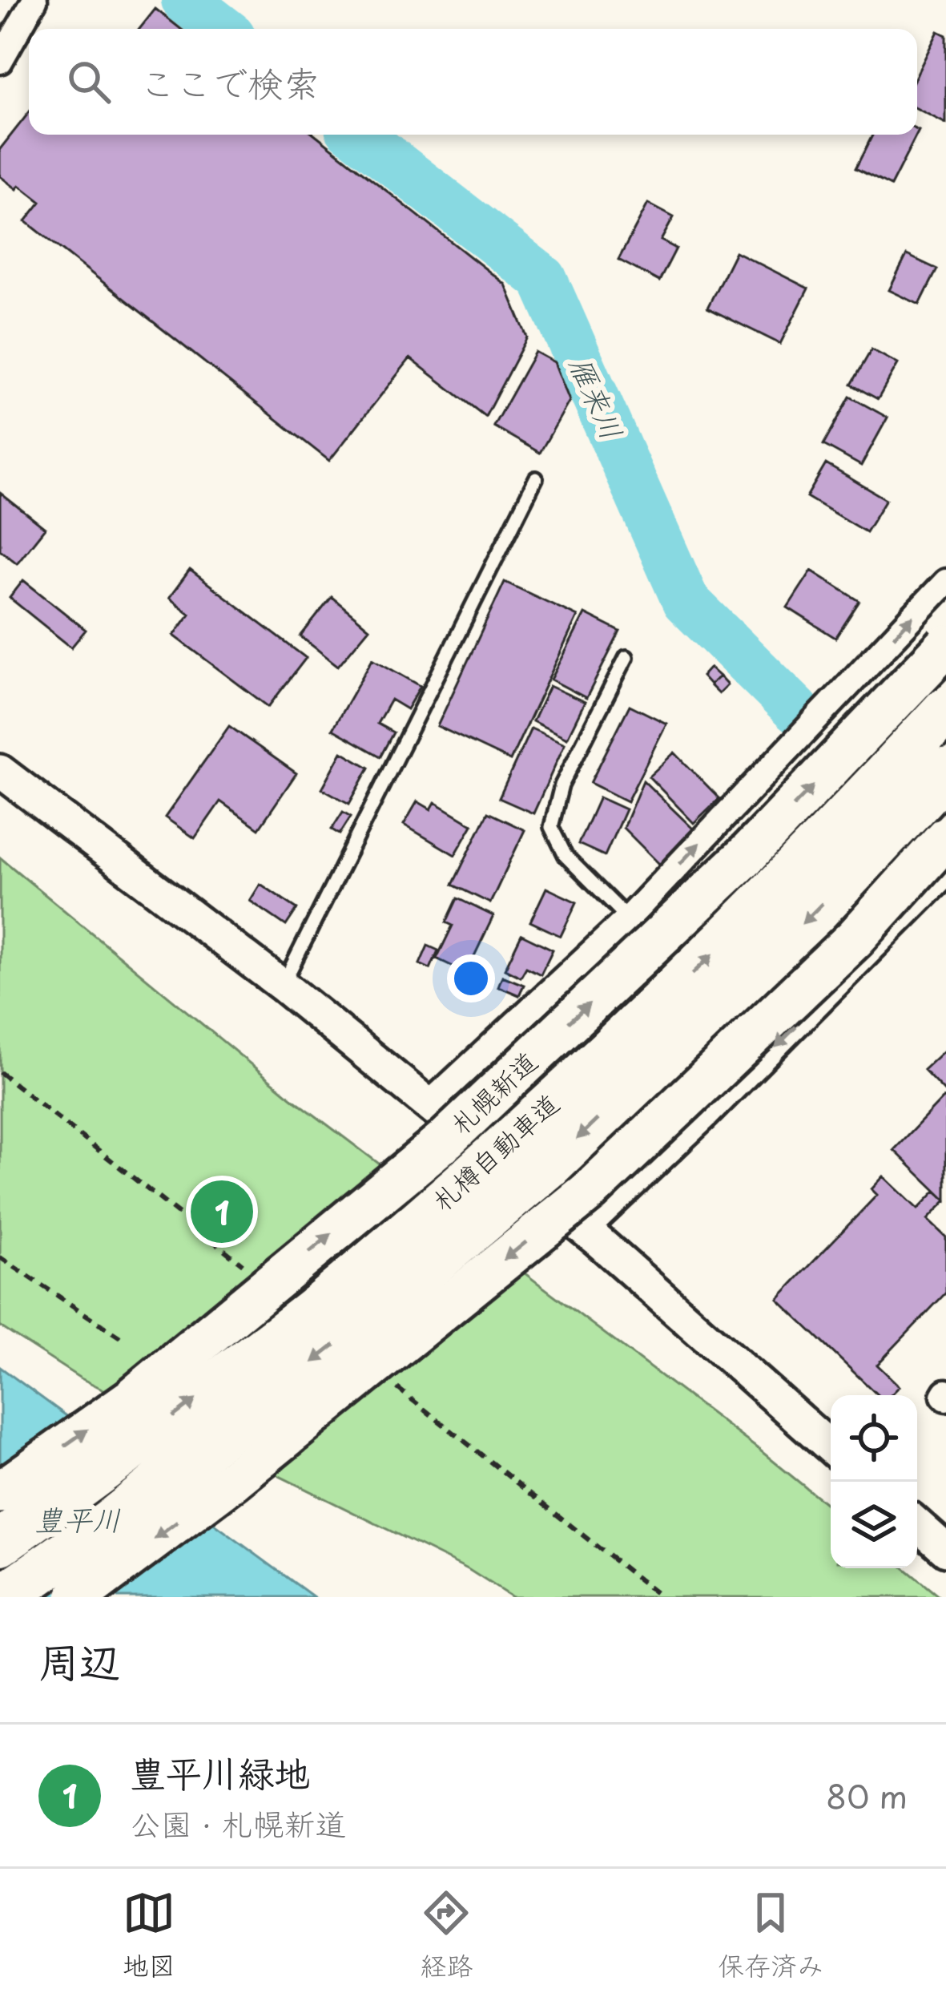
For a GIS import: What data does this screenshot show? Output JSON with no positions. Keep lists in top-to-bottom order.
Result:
{
  "streets": {
    "highway": ["札幌新道", "札樽自動車道"]
  },
  "water": ["雁来川", "豊平川"],
  "page": {
    "search": "ここで検索",
    "pins": "1",
    "heading": "周辺",
    "list": [
      {
        "mark": "1",
        "name": "豊平川緑地",
        "note": "公園 · 札幌新道",
        "value": "80 m"
      }
    ],
    "nav": ["地図", "経路", "保存済み"]
  }
}
